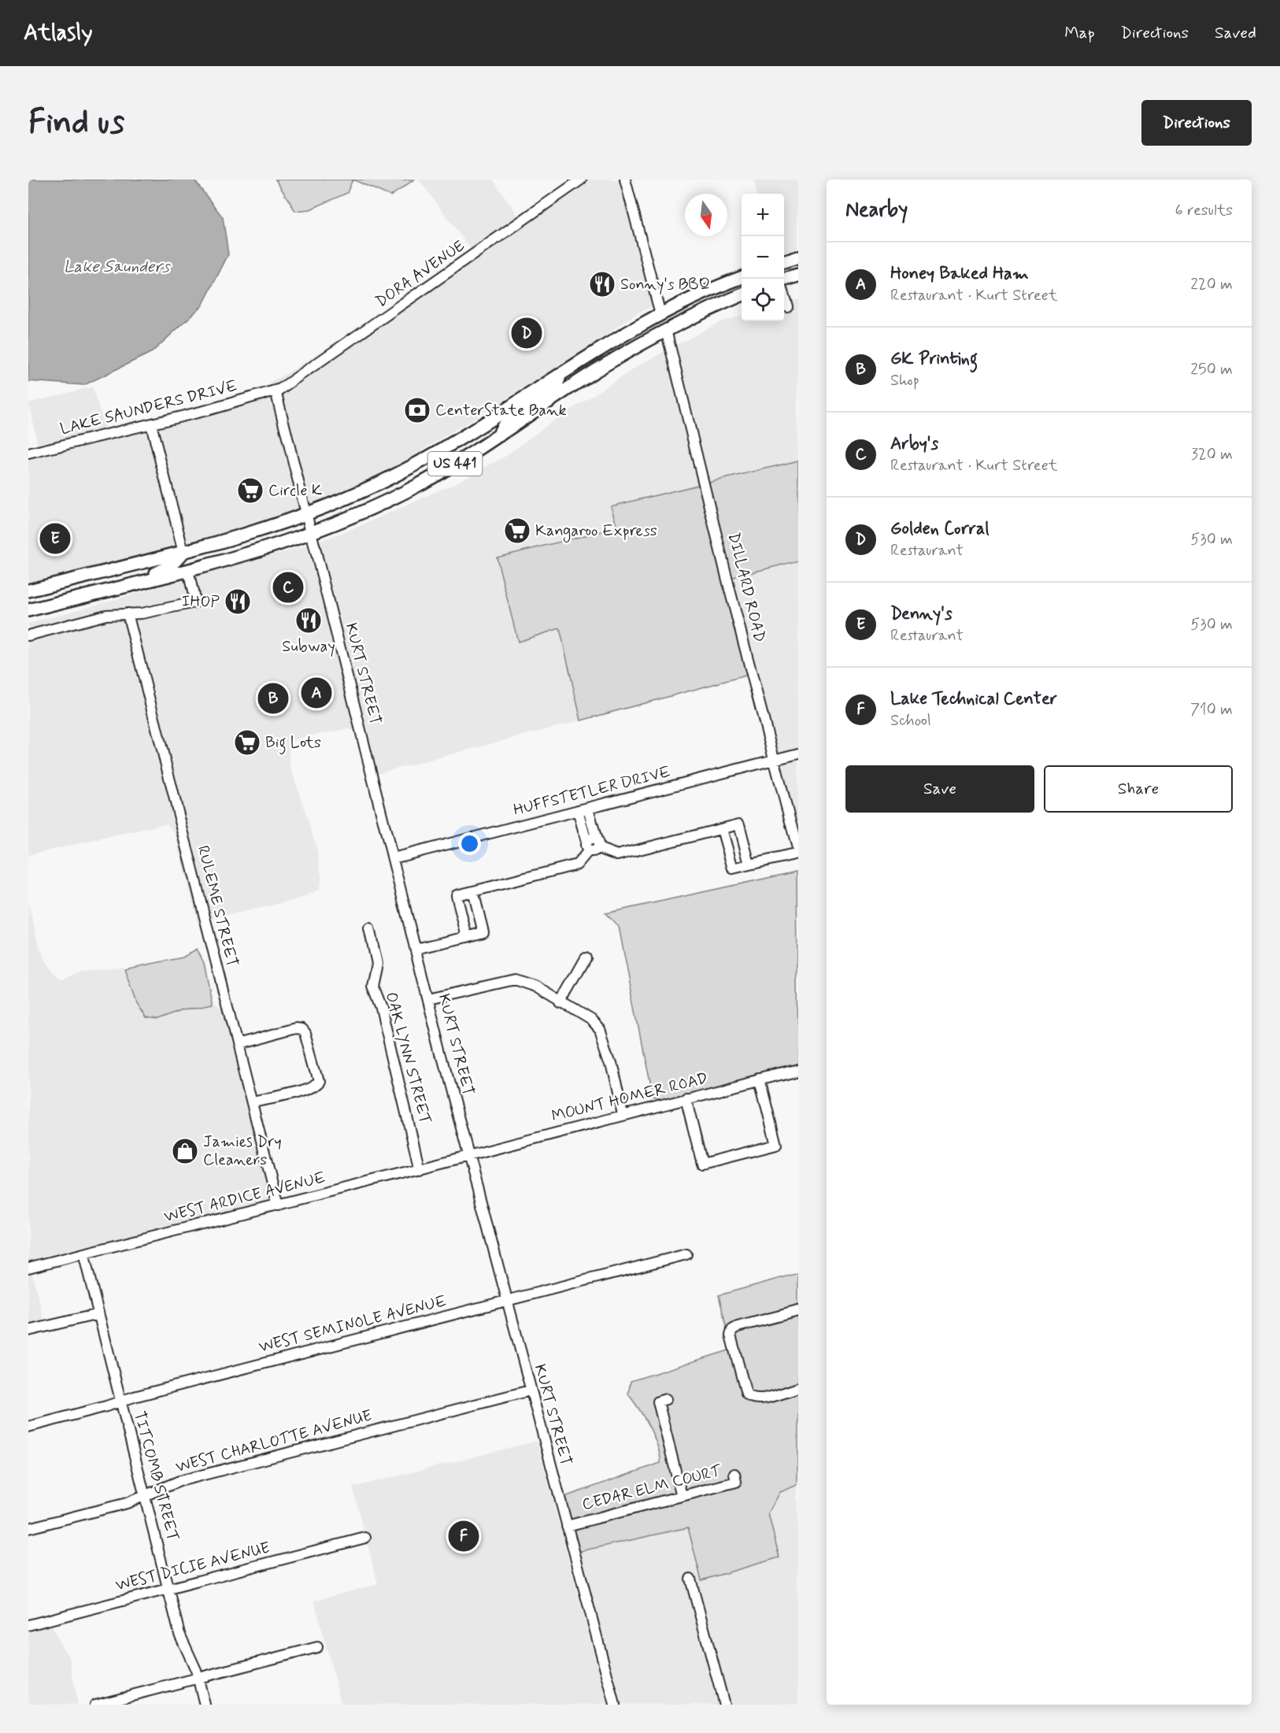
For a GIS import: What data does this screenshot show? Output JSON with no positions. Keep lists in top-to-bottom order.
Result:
{
  "streets": {
    "main road": ["US 441"],
    "street": [
      "DORA AVENUE",
      "LAKE SAUNDERS DRIVE",
      "DILLARD ROAD",
      "KURT STREET",
      "HUFFSTETLER DRIVE",
      "RULEME STREET",
      "OAK LYNN STREET",
      "MOUNT HOMER ROAD",
      "WEST ARDICE AVENUE",
      "WEST SEMINOLE AVENUE",
      "WEST CHARLOTTE AVENUE",
      "TITCOMB STREET",
      "CEDAR ELM COURT",
      "WEST DICIE AVENUE"
    ]
  },
  "crossings": [
    ["DORA AVENUE", "LAKE SAUNDERS DRIVE"],
    ["DORA AVENUE", "KURT STREET"],
    ["LAKE SAUNDERS DRIVE", "KURT STREET"],
    ["US 441", "DILLARD ROAD"],
    ["US 441", "KURT STREET"],
    ["DILLARD ROAD", "HUFFSTETLER DRIVE"],
    ["KURT STREET", "HUFFSTETLER DRIVE"],
    ["KURT STREET", "MOUNT HOMER ROAD"],
    ["KURT STREET", "WEST ARDICE AVENUE"],
    ["KURT STREET", "WEST SEMINOLE AVENUE"],
    ["KURT STREET", "WEST CHARLOTTE AVENUE"],
    ["KURT STREET", "CEDAR ELM COURT"],
    ["RULEME STREET", "WEST ARDICE AVENUE"],
    ["OAK LYNN STREET", "WEST ARDICE AVENUE"],
    ["MOUNT HOMER ROAD", "WEST ARDICE AVENUE"],
    ["WEST ARDICE AVENUE", "TITCOMB STREET"],
    ["WEST SEMINOLE AVENUE", "TITCOMB STREET"],
    ["WEST CHARLOTTE AVENUE", "TITCOMB STREET"],
    ["TITCOMB STREET", "WEST DICIE AVENUE"]
  ],
  "water": ["Lake Saunders"],
  "places": {
    "restaurant": ["Sonny's BBQ", "IHOP", "Subway"],
    "bank": ["CenterState Bank"],
    "supermarket": ["Circle K", "Kangaroo Express", "Big Lots"],
    "shop": ["Jamies Dry Cleaners"]
  },
  "north": "bottom",
  "page": {
    "header": "Atlasly",
    "nav": ["Map", "Directions", "Saved"],
    "buttons": [
      "Directions",
      ["Save", "Share"]
    ],
    "title": "Find us",
    "heading": ["Nearby", "6 results"],
    "map_buttons": ["+", "−"],
    "list": [
      {
        "mark": "A",
        "name": "Honey Baked Ham",
        "note": "Restaurant · Kurt Street",
        "value": "220 m"
      },
      {
        "mark": "B",
        "name": "GK Printing",
        "note": "Shop",
        "value": "250 m"
      },
      {
        "mark": "C",
        "name": "Arby's",
        "note": "Restaurant · Kurt Street",
        "value": "320 m"
      },
      {
        "mark": "D",
        "name": "Golden Corral",
        "note": "Restaurant",
        "value": "530 m"
      },
      {
        "mark": "E",
        "name": "Denny's",
        "note": "Restaurant",
        "value": "530 m"
      },
      {
        "mark": "F",
        "name": "Lake Technical Center",
        "note": "School",
        "value": "710 m"
      }
    ],
    "pins": [
      "D",
      "E",
      "C",
      "A",
      "B",
      "F"
    ]
  }
}
